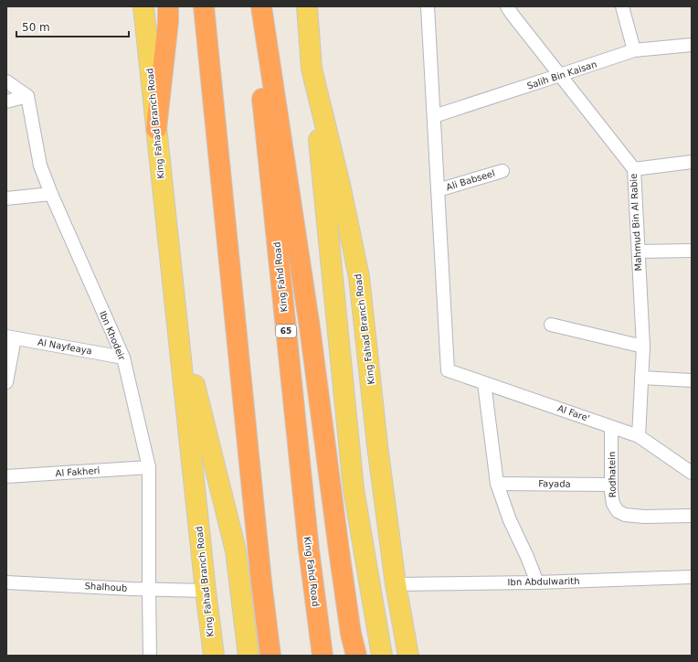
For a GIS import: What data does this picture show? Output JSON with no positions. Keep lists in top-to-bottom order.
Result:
{
  "streets": {
    "highway": ["King Fahd Road", "65"],
    "main road": ["King Fahad Branch Road"],
    "street": [
      "Salih Bin Kaisan",
      "Ali Babseel",
      "Mahmud Bin Al Rabie",
      "Ibn Khodeir",
      "Al Nayfeaya",
      "Al Fare'",
      "Al Fakheri",
      "Rodhatein",
      "Fayada",
      "Ibn Abdulwarith",
      "Shalhoub"
    ]
  },
  "crossings": [
    ["Salih Bin Kaisan", "Mahmud Bin Al Rabie"],
    ["King Fahad Branch Road", "Ibn Abdulwarith"],
    ["King Fahad Branch Road", "Shalhoub"],
    ["Ali Babseel", "Al Fare'"],
    ["Mahmud Bin Al Rabie", "Al Fare'"],
    ["Ibn Khodeir", "Al Nayfeaya"],
    ["Ibn Khodeir", "Al Fakheri"],
    ["Ibn Khodeir", "Shalhoub"],
    ["Al Fare'", "Rodhatein"],
    ["Rodhatein", "Fayada"]
  ],
  "scale_bar": "50 m"
}
